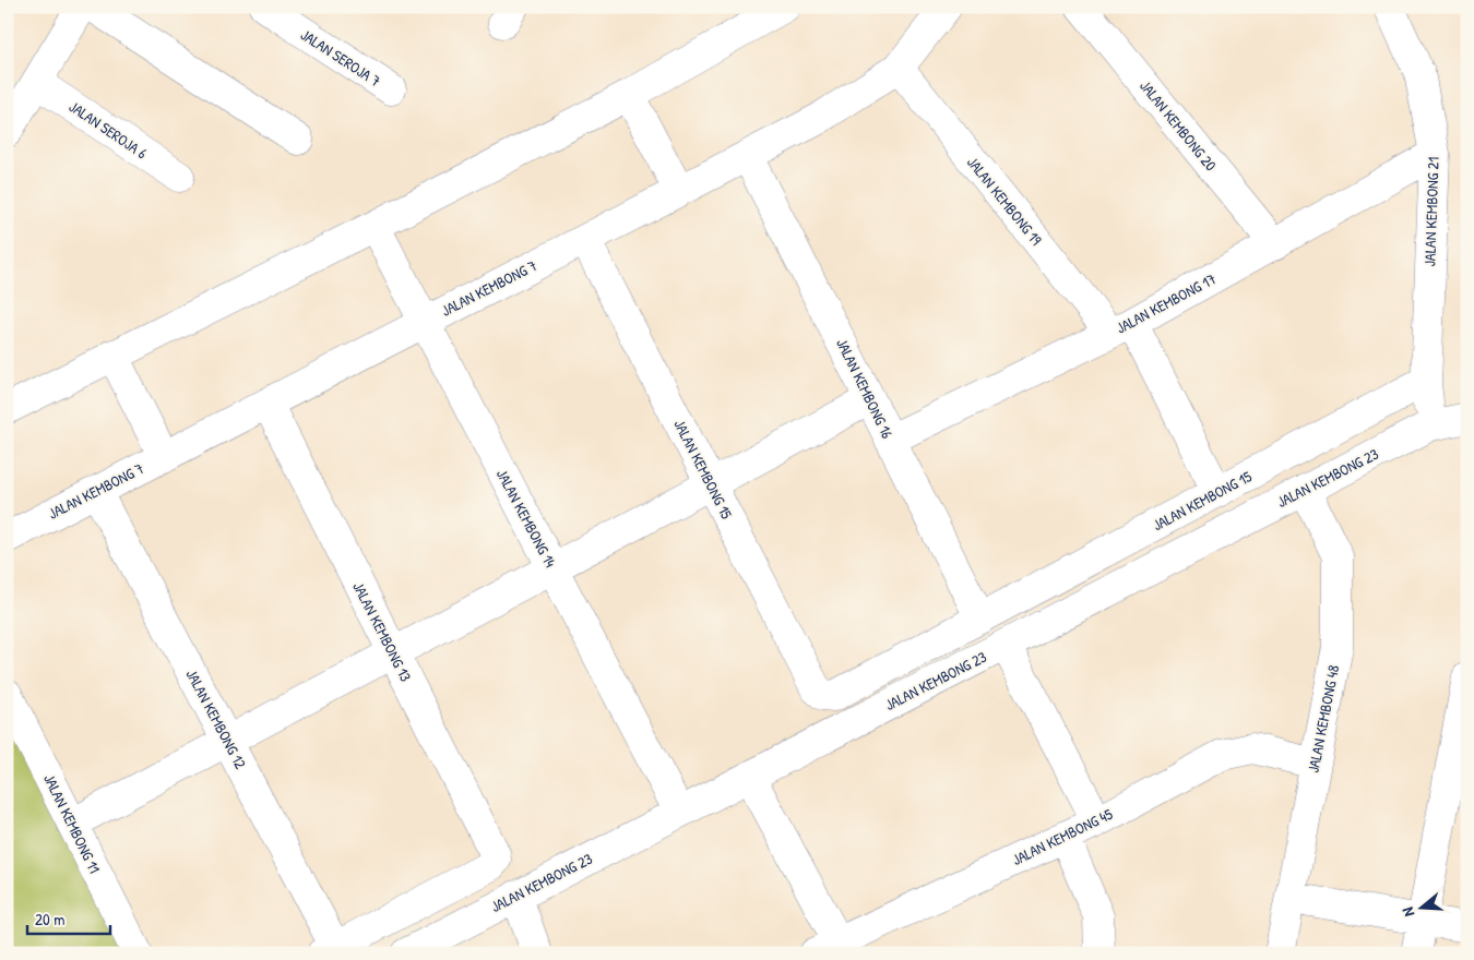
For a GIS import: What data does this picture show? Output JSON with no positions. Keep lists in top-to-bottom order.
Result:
{
  "streets": {
    "street": [
      "JALAN SEROJA 7",
      "JALAN KEMBONG 20",
      "JALAN SEROJA 6",
      "JALAN KEMBONG 19",
      "JALAN KEMBONG 21",
      "JALAN KEMBONG 7",
      "JALAN KEMBONG 17",
      "JALAN KEMBONG 16",
      "JALAN KEMBONG 15",
      "JALAN KEMBONG 23",
      "JALAN KEMBONG 14",
      "JALAN KEMBONG 13",
      "JALAN KEMBONG 12",
      "JALAN KEMBONG 48",
      "JALAN KEMBONG 11",
      "JALAN KEMBONG 45"
    ]
  },
  "crossings": [
    ["JALAN KEMBONG 20", "JALAN KEMBONG 17"],
    ["JALAN KEMBONG 19", "JALAN KEMBONG 7"],
    ["JALAN KEMBONG 19", "JALAN KEMBONG 17"],
    ["JALAN KEMBONG 19", "JALAN KEMBONG 15"],
    ["JALAN KEMBONG 21", "JALAN KEMBONG 17"],
    ["JALAN KEMBONG 21", "JALAN KEMBONG 15"],
    ["JALAN KEMBONG 21", "JALAN KEMBONG 23"],
    ["JALAN KEMBONG 7", "JALAN KEMBONG 16"],
    ["JALAN KEMBONG 7", "JALAN KEMBONG 15"],
    ["JALAN KEMBONG 7", "JALAN KEMBONG 14"],
    ["JALAN KEMBONG 7", "JALAN KEMBONG 13"],
    ["JALAN KEMBONG 7", "JALAN KEMBONG 12"],
    ["JALAN KEMBONG 17", "JALAN KEMBONG 16"],
    ["JALAN KEMBONG 16", "JALAN KEMBONG 15"],
    ["JALAN KEMBONG 23", "JALAN KEMBONG 14"],
    ["JALAN KEMBONG 23", "JALAN KEMBONG 48"],
    ["JALAN KEMBONG 13", "JALAN KEMBONG 12"],
    ["JALAN KEMBONG 48", "JALAN KEMBONG 45"]
  ],
  "scale_bar": "20 m",
  "north": "left"
}
